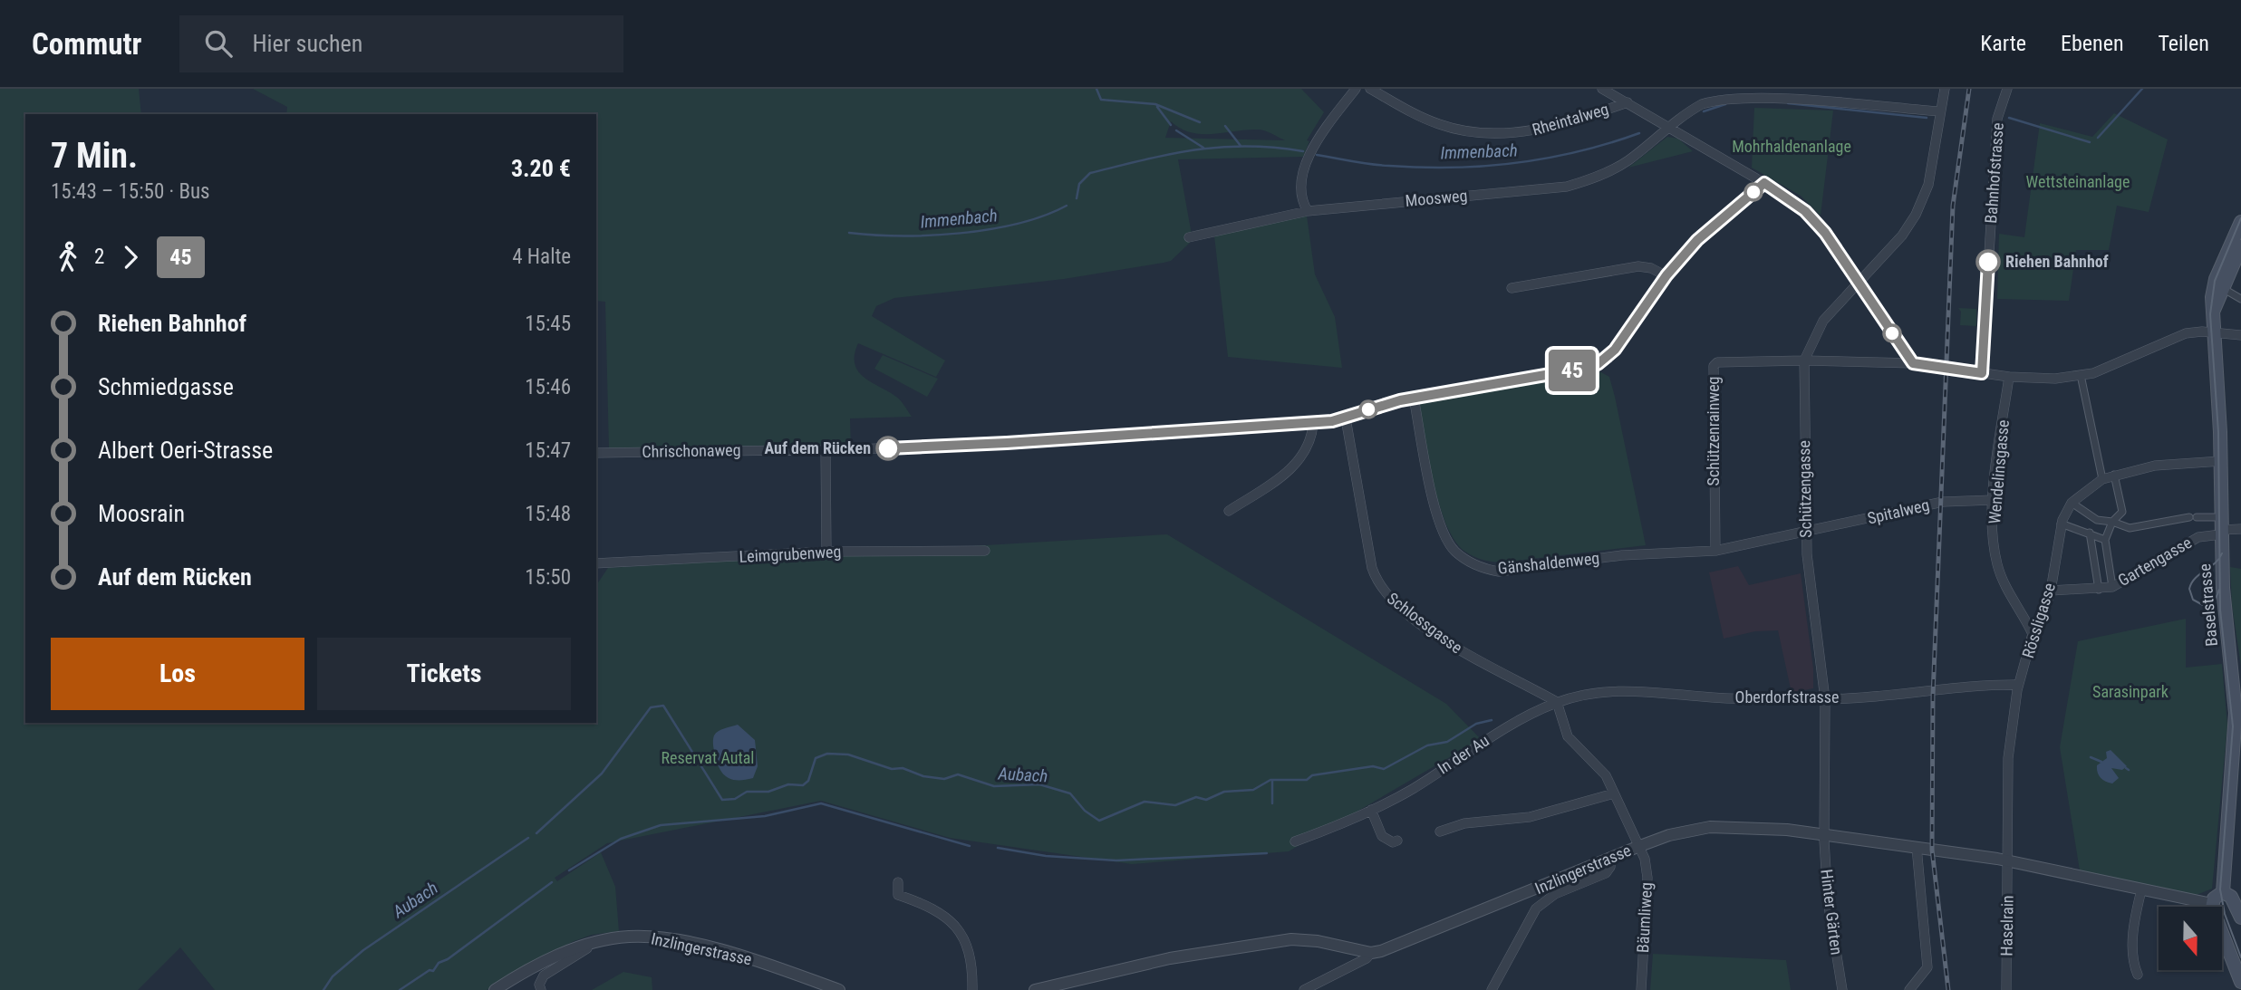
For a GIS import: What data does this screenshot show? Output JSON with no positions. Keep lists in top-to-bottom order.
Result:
{
  "streets": {
    "main road": ["Baselstrasse"],
    "street": [
      "Rheintalweg",
      "Bahnhofstrasse",
      "Moosweg",
      "Schützenrainweg",
      "Chrischonaweg",
      "Wendelinsgasse",
      "Schützengasse",
      "Spitalweg",
      "Leimgrubenweg",
      "Gartengasse",
      "Gänshaldenweg",
      "Rössligasse",
      "Schlossgasse",
      "Oberdorfstrasse",
      "In der Au",
      "Inzlingerstrasse",
      "Hinter Gärten",
      "Bäumliweg",
      "Haselrain"
    ]
  },
  "crossings": [
    ["Moosweg", "Schützengasse"],
    ["Schützenrainweg", "Schützengasse"],
    ["Schützenrainweg", "Gänshaldenweg"],
    ["Chrischonaweg", "Gänshaldenweg"],
    ["Chrischonaweg", "Schlossgasse"],
    ["Wendelinsgasse", "Spitalweg"],
    ["Wendelinsgasse", "Rössligasse"],
    ["Schützengasse", "Spitalweg"],
    ["Schützengasse", "Gänshaldenweg"],
    ["Schützengasse", "Oberdorfstrasse"],
    ["Schützengasse", "Inzlingerstrasse"],
    ["Schützengasse", "Hinter Gärten"],
    ["Spitalweg", "Gänshaldenweg"],
    ["Gartengasse", "Baselstrasse"],
    ["Gartengasse", "Rössligasse"],
    ["Baselstrasse", "Rössligasse"],
    ["Rössligasse", "Oberdorfstrasse"],
    ["Rössligasse", "Inzlingerstrasse"],
    ["Rössligasse", "Haselrain"],
    ["Schlossgasse", "Oberdorfstrasse"],
    ["Schlossgasse", "In der Au"],
    ["Schlossgasse", "Bäumliweg"],
    ["Oberdorfstrasse", "In der Au"],
    ["Oberdorfstrasse", "Bäumliweg"],
    ["In der Au", "Bäumliweg"],
    ["Inzlingerstrasse", "Hinter Gärten"],
    ["Inzlingerstrasse", "Bäumliweg"],
    ["Inzlingerstrasse", "Haselrain"]
  ],
  "water": ["Immenbach", "Aubach"],
  "parks": [
    "Mohrhaldenanlage",
    "Wettsteinanlage",
    "Sarasinpark",
    "Reservat Autal"
  ],
  "places": ["Riehen Bahnhof", "Auf dem Rücken"],
  "lines": ["bus line 45"],
  "north": "bottom",
  "page": {
    "header": "Commutr",
    "search": "Hier suchen",
    "nav": ["Karte", "Ebenen", "Teilen"],
    "on_map": "45",
    "heading": ["7 Min.", "15:43 – 15:50 · Bus", "3.20 €"],
    "legs": ["2", "45", "4 Halte"],
    "list": [
      {
        "name": "Riehen Bahnhof",
        "value": "15:45"
      },
      {
        "name": "Schmiedgasse",
        "value": "15:46"
      },
      {
        "name": "Albert Oeri-Strasse",
        "value": "15:47"
      },
      {
        "name": "Moosrain",
        "value": "15:48"
      },
      {
        "name": "Auf dem Rücken",
        "value": "15:50"
      }
    ],
    "buttons": ["Los", "Tickets"]
  }
}
